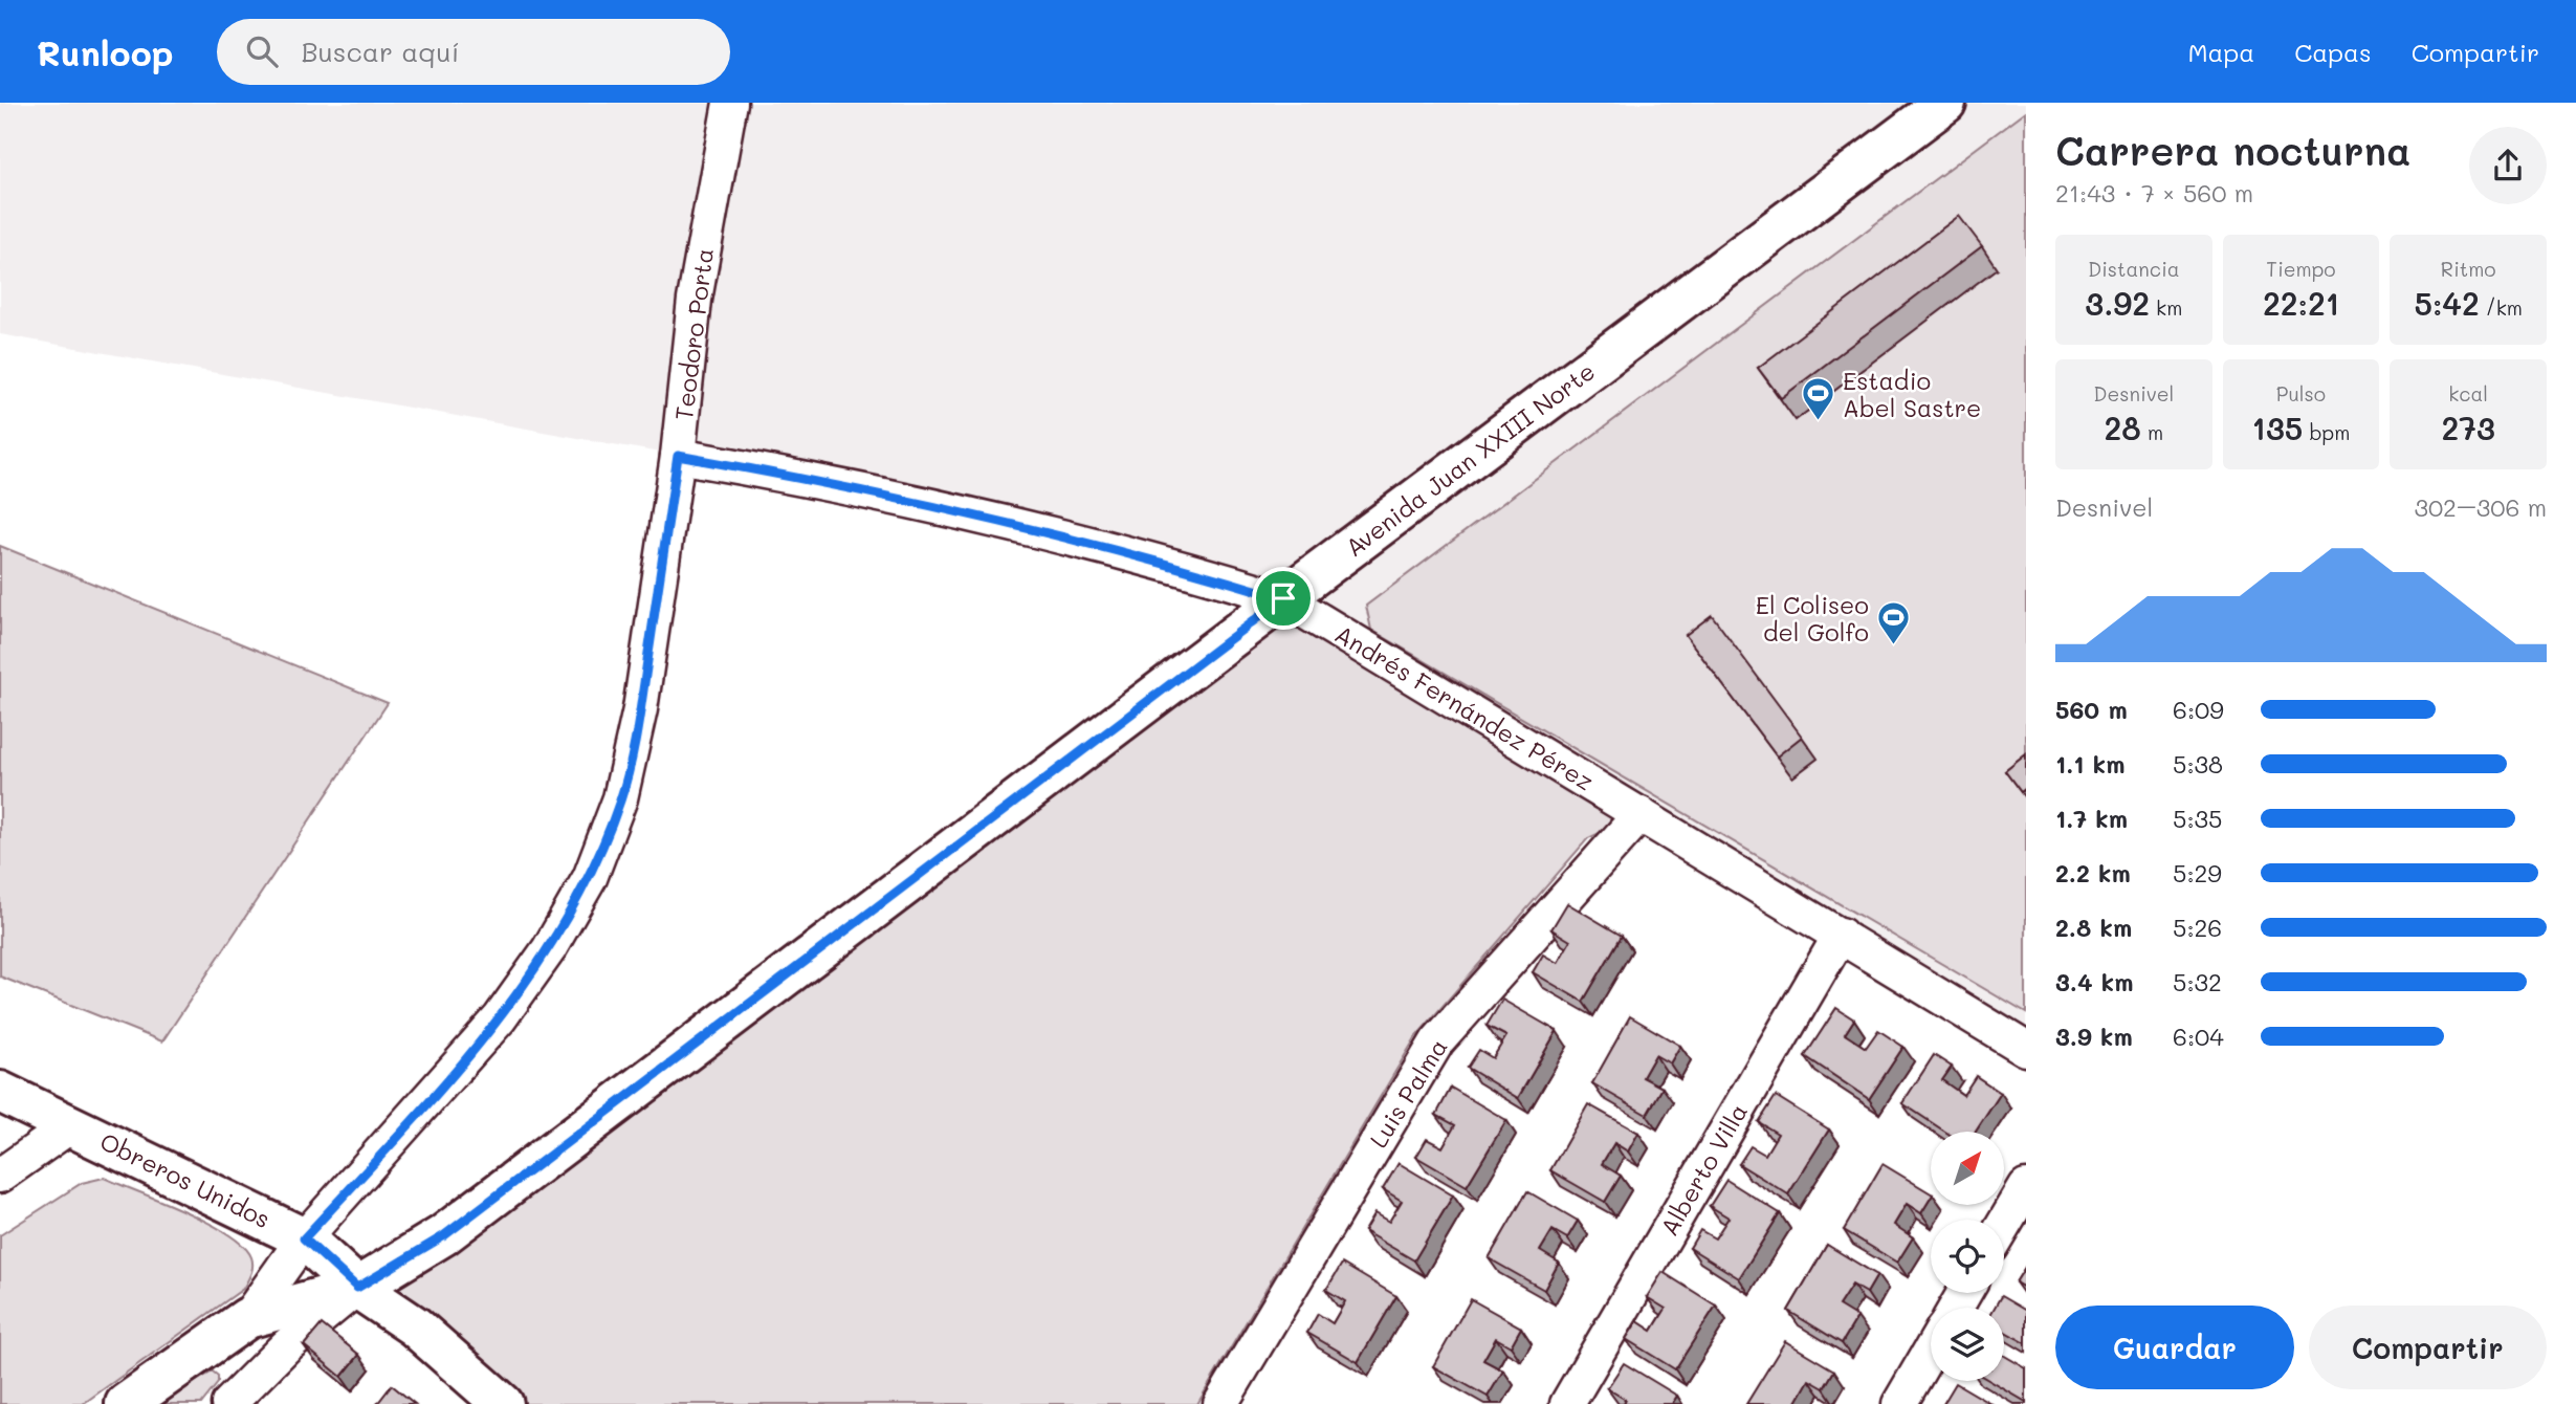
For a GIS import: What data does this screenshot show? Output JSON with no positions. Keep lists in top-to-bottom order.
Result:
{
  "streets": {
    "street": [
      "Teodoro Porta",
      "Avenida Juan XXIII Norte",
      "Andrés Fernández Pérez",
      "Luis Palma",
      "Alberto Villa",
      "Obreros Unidos"
    ]
  },
  "crossings": [
    ["Teodoro Porta", "Avenida Juan XXIII Norte"],
    ["Teodoro Porta", "Andrés Fernández Pérez"],
    ["Teodoro Porta", "Obreros Unidos"],
    ["Avenida Juan XXIII Norte", "Andrés Fernández Pérez"],
    ["Avenida Juan XXIII Norte", "Obreros Unidos"],
    ["Andrés Fernández Pérez", "Luis Palma"],
    ["Andrés Fernández Pérez", "Alberto Villa"]
  ],
  "places": {
    "sports": ["Estadio Abel Sastre", "El Coliseo del Golfo"]
  },
  "north": "top right",
  "page": {
    "header": "Runloop",
    "search": "Buscar aquí",
    "nav": ["Mapa", "Capas", "Compartir"],
    "heading": ["Carrera nocturna", "21:43 · 7 × 560 m"],
    "stats": [
      ["Distancia", "3.92 km"],
      ["Tiempo", "22:21"],
      ["Ritmo", "5:42 /km"],
      ["Desnivel", "28 m"],
      ["Pulso", "135 bpm"],
      ["kcal", "273"]
    ],
    "chart": ["Desnivel", "302–306 m"],
    "list": [
      {
        "name": "560 m",
        "note": "6:09"
      },
      {
        "name": "1.1 km",
        "note": "5:38"
      },
      {
        "name": "1.7 km",
        "note": "5:35"
      },
      {
        "name": "2.2 km",
        "note": "5:29"
      },
      {
        "name": "2.8 km",
        "note": "5:26"
      },
      {
        "name": "3.4 km",
        "note": "5:32"
      },
      {
        "name": "3.9 km",
        "note": "6:04"
      }
    ],
    "buttons": ["Guardar", "Compartir"]
  }
}
